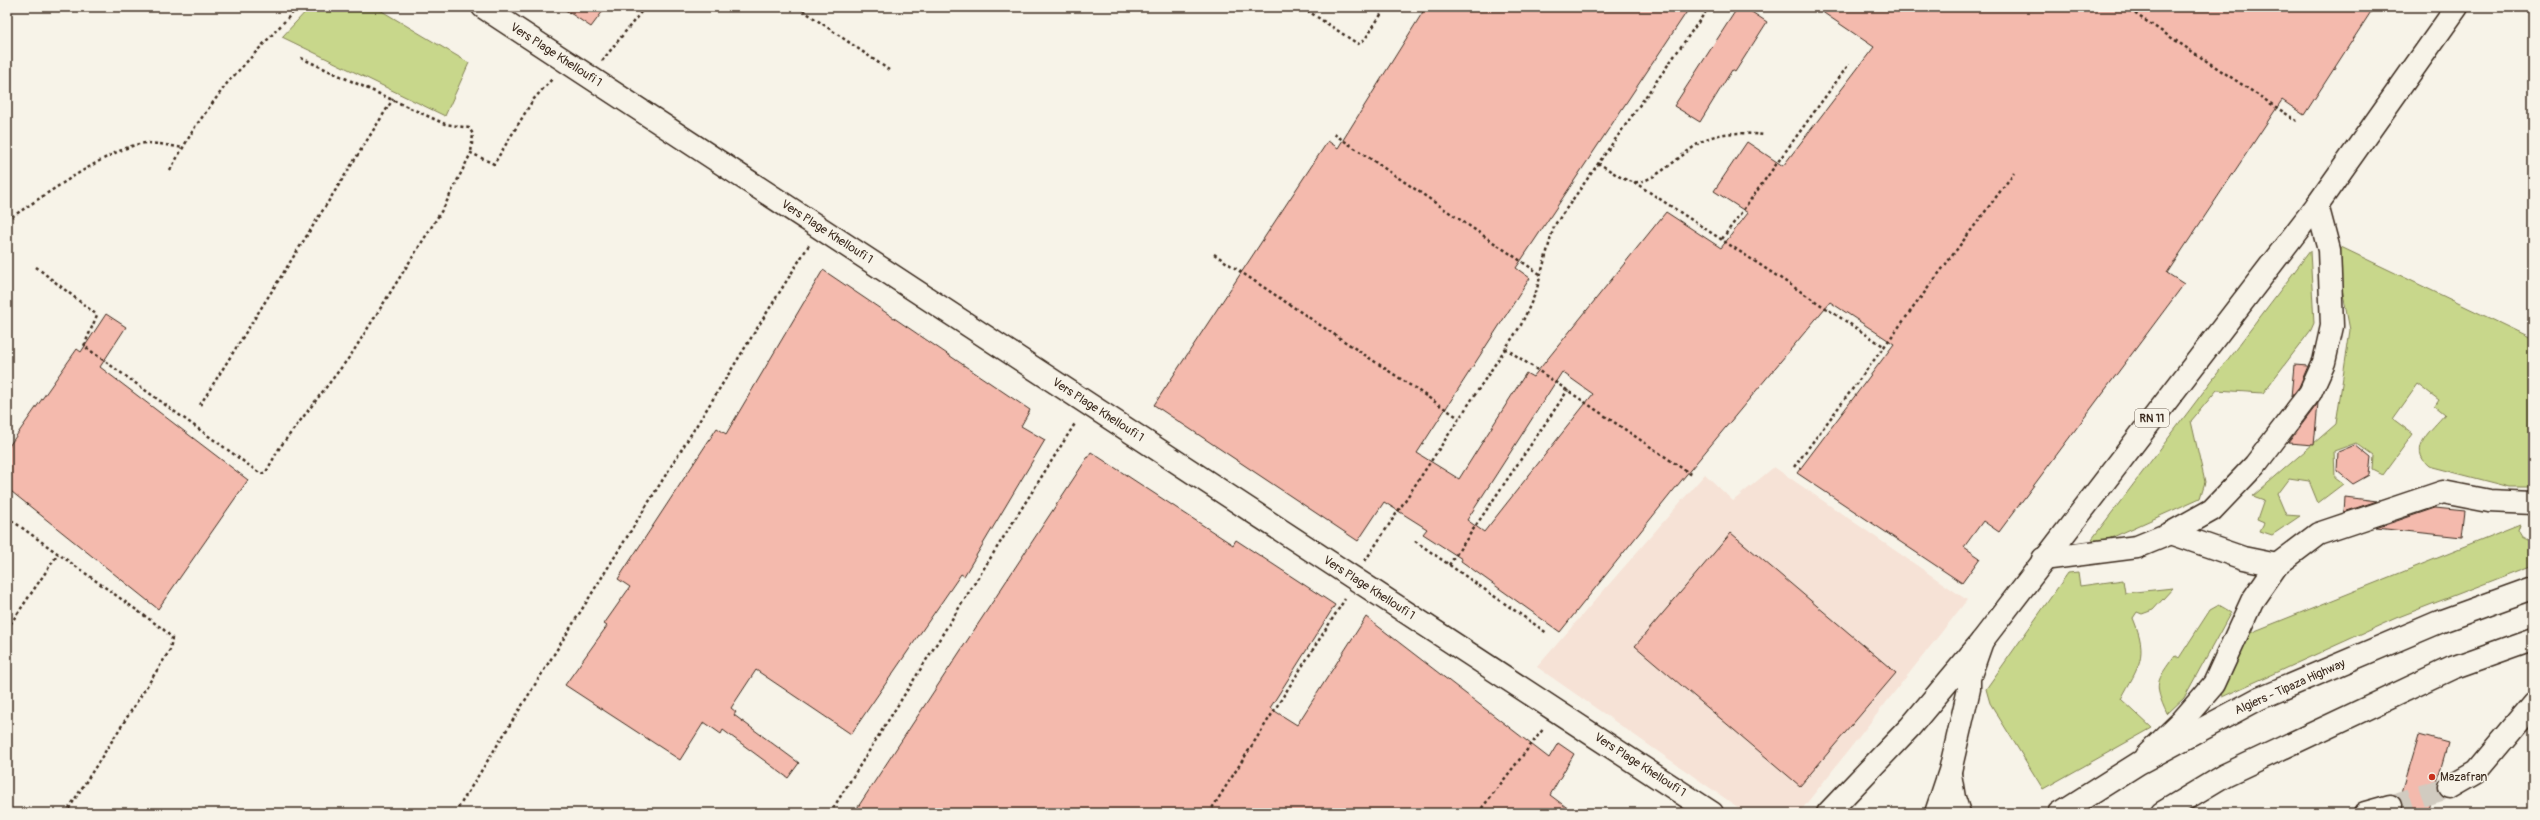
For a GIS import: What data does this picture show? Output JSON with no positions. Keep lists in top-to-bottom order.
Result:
{
  "streets": {
    "main road": ["Vers Plage Khelloufi 1", "RN 11", "Algiers - Tipaza Highway"]
  },
  "places": ["Mazafran"]
}
